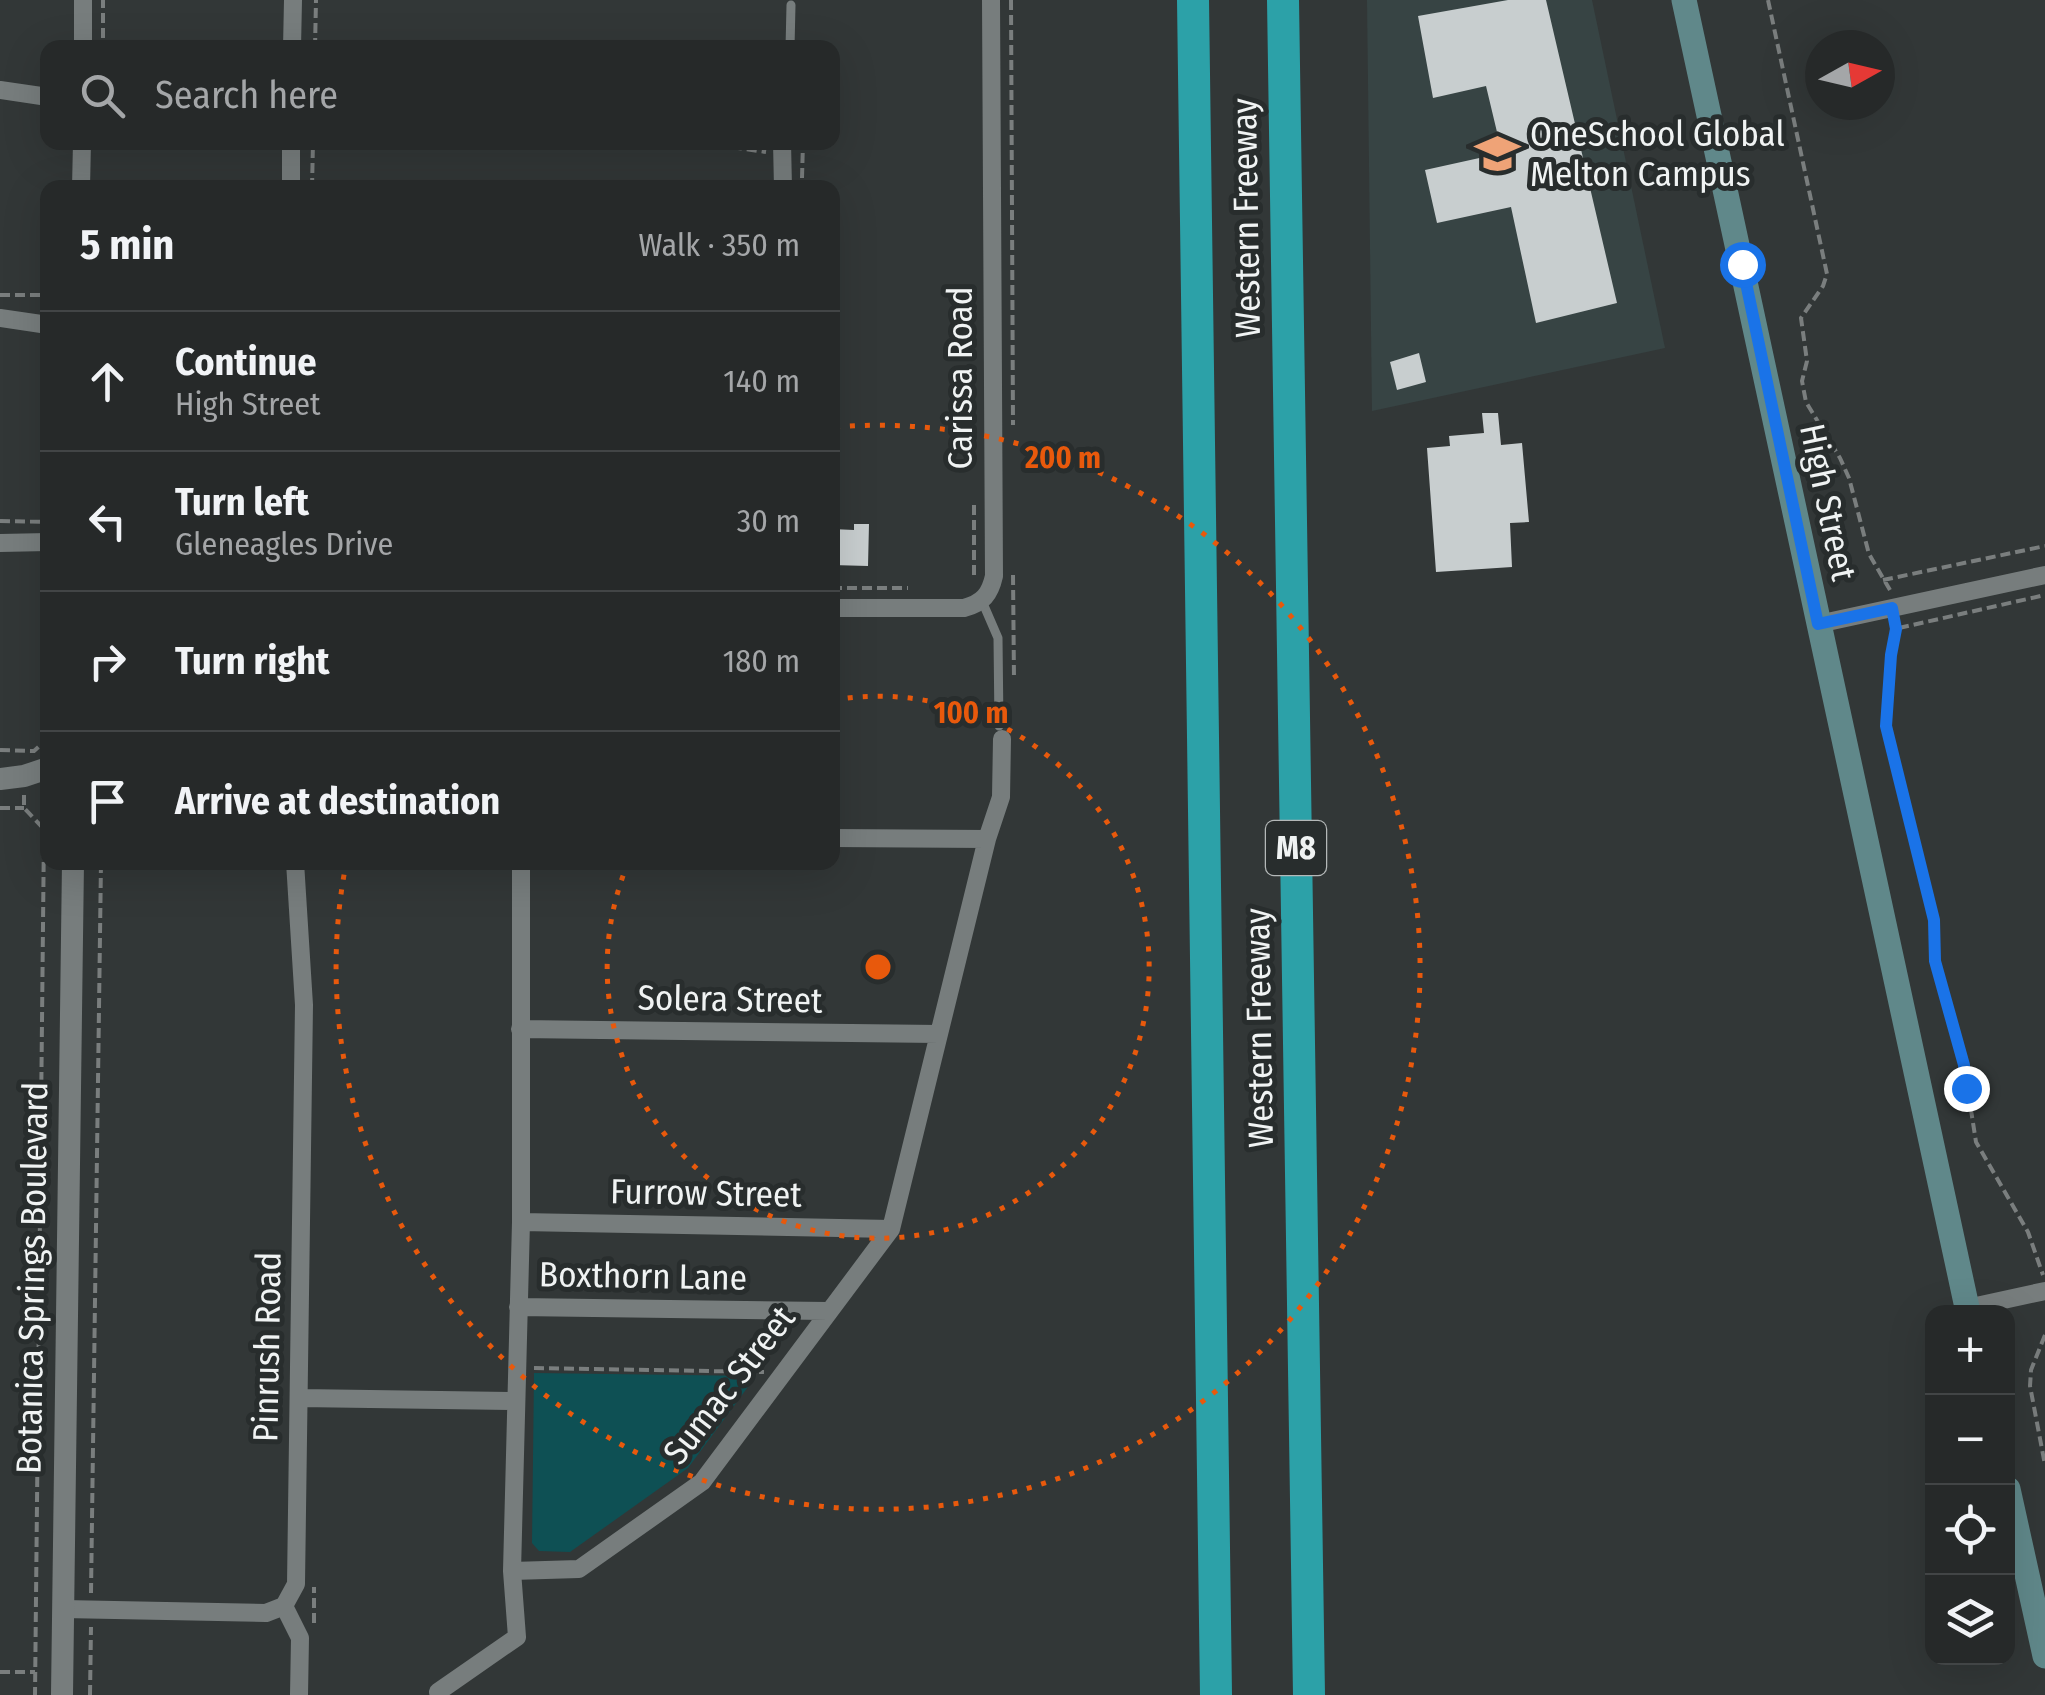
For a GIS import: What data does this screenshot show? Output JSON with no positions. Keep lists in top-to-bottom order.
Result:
{
  "streets": {
    "highway": ["Western Freeway", "M8"],
    "main road": ["High Street"],
    "street": [
      "Carissa Road",
      "Solera Street",
      "Furrow Street",
      "Boxthorn Lane",
      "Botanica Springs Boulevard",
      "Pinrush Road",
      "Sumac Street"
    ]
  },
  "crossings": [
    ["Solera Street", "Sumac Street"],
    ["Furrow Street", "Sumac Street"],
    ["Boxthorn Lane", "Sumac Street"]
  ],
  "places": {
    "school or university": ["OneSchool Global Melton Campus"]
  },
  "north": "right",
  "page": {
    "search": "Search here",
    "heading": ["5 min", "Walk · 350 m"],
    "list": [
      ["Continue", "High Street", "140 m"],
      ["Turn left", "Gleneagles Drive", "30 m"],
      ["Turn right", "180 m"],
      "Arrive at destination"
    ],
    "map_buttons": ["+", "−"]
  },
  "rings": ["200 m", "100 m"]
}
